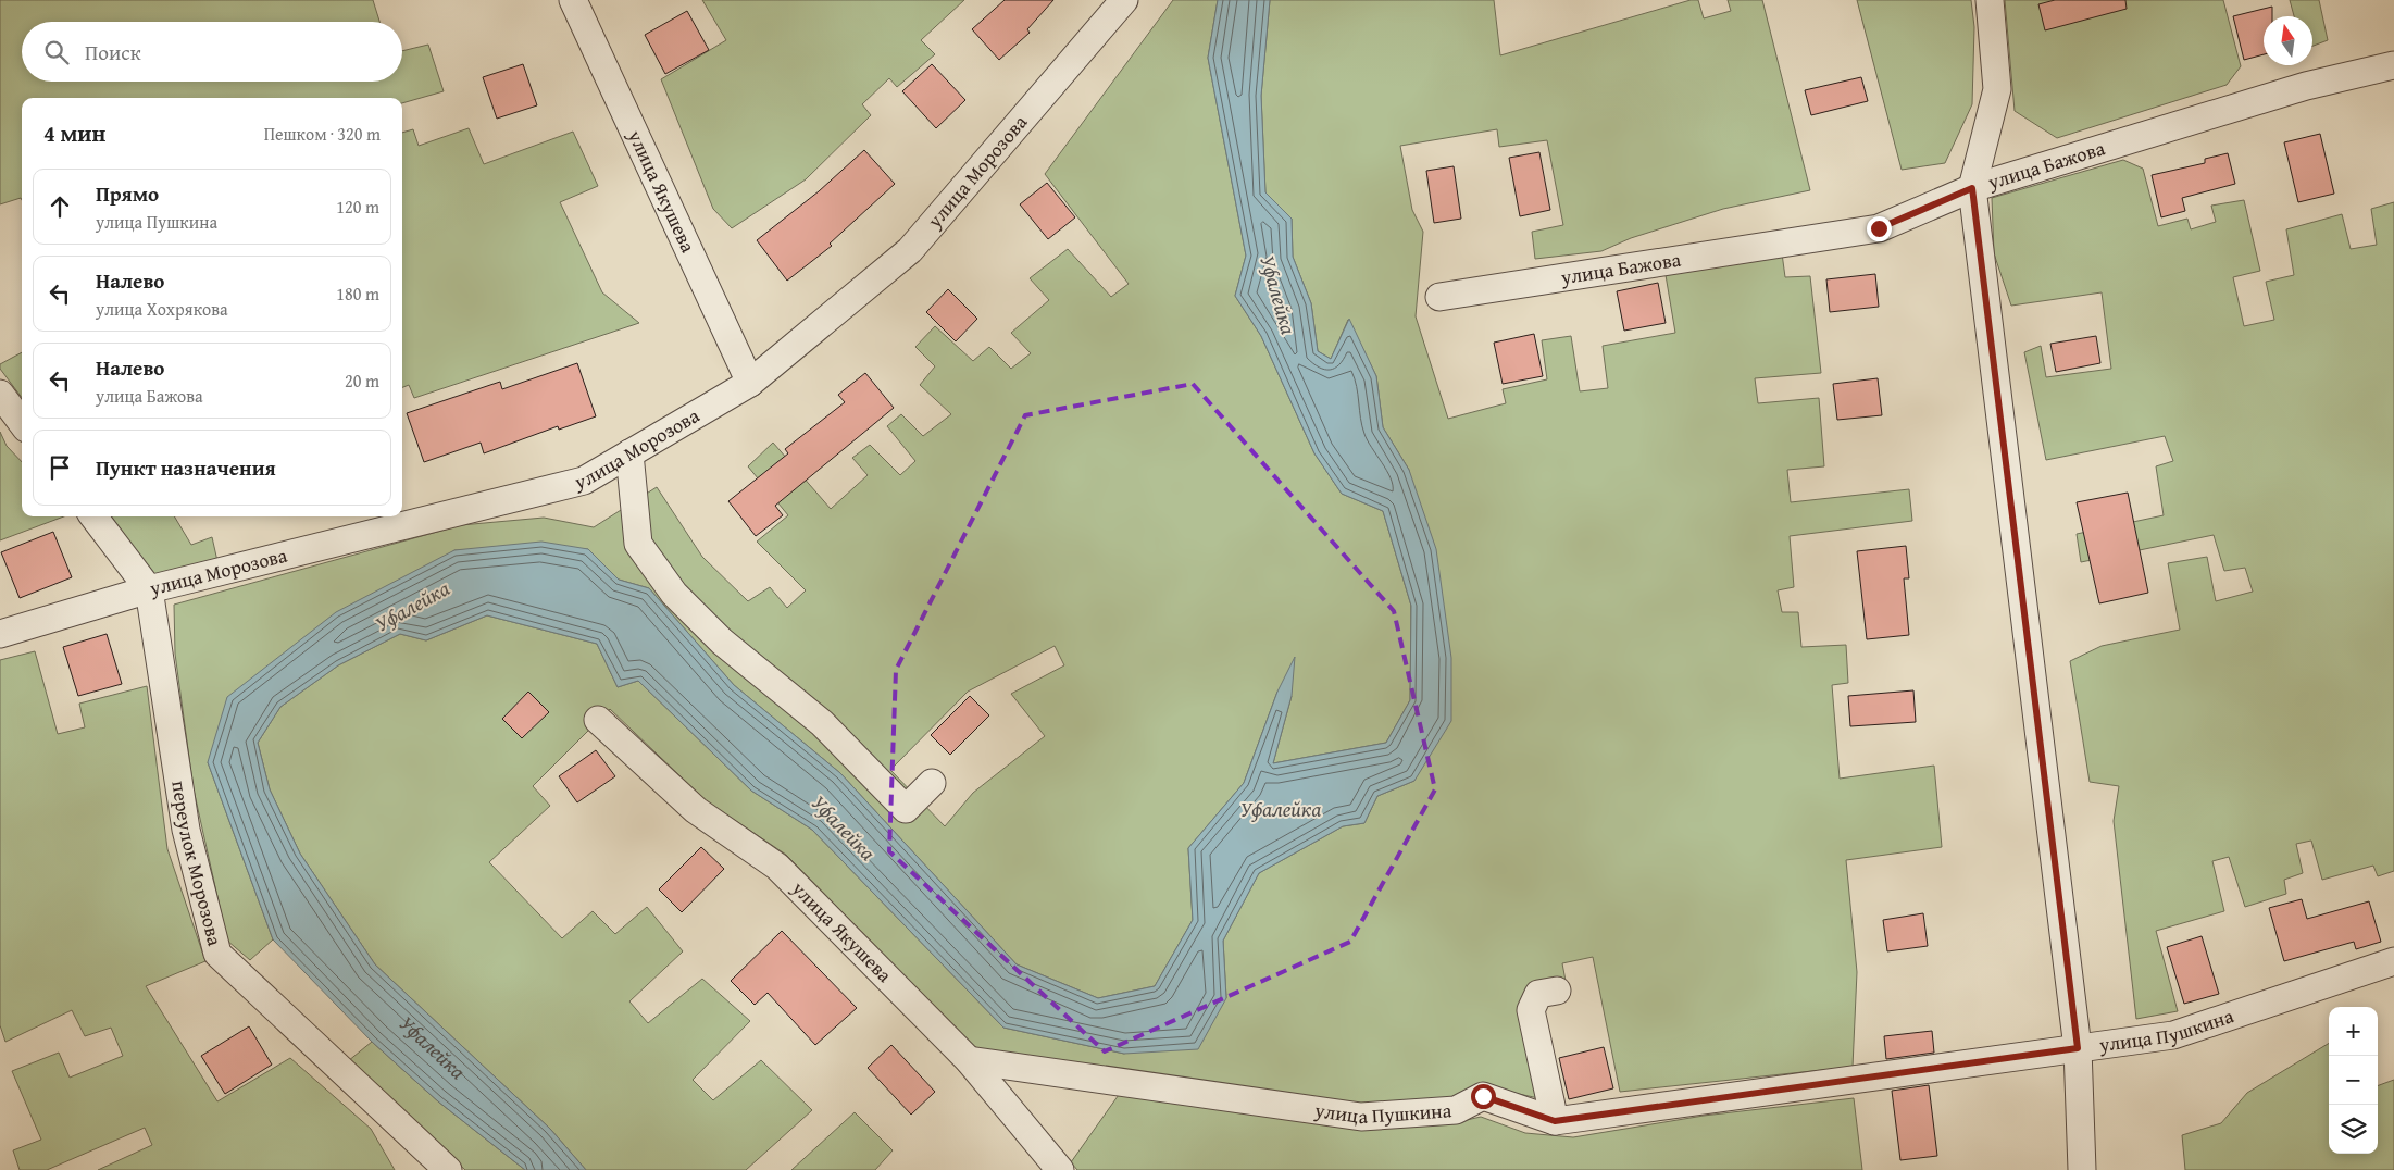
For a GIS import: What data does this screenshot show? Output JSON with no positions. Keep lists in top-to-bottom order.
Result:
{
  "streets": {
    "street": [
      "улица Бажова",
      "улица Морозова",
      "улица Якушева",
      "переулок Морозова",
      "улица Пушкина"
    ]
  },
  "crossings": [
    ["улица Морозова", "улица Якушева"],
    ["улица Морозова", "переулок Морозова"],
    ["улица Якушева", "улица Пушкина"]
  ],
  "water": ["Уфалейка"],
  "north": "top",
  "page": {
    "search": "Поиск",
    "heading": ["4 мин", "Пешком · 320 m"],
    "list": [
      ["Прямо", "улица Пушкина", "120 m"],
      ["Налево", "улица Хохрякова", "180 m"],
      ["Налево", "улица Бажова", "20 m"],
      "Пункт назначения"
    ],
    "map_buttons": ["+", "−"]
  }
}
